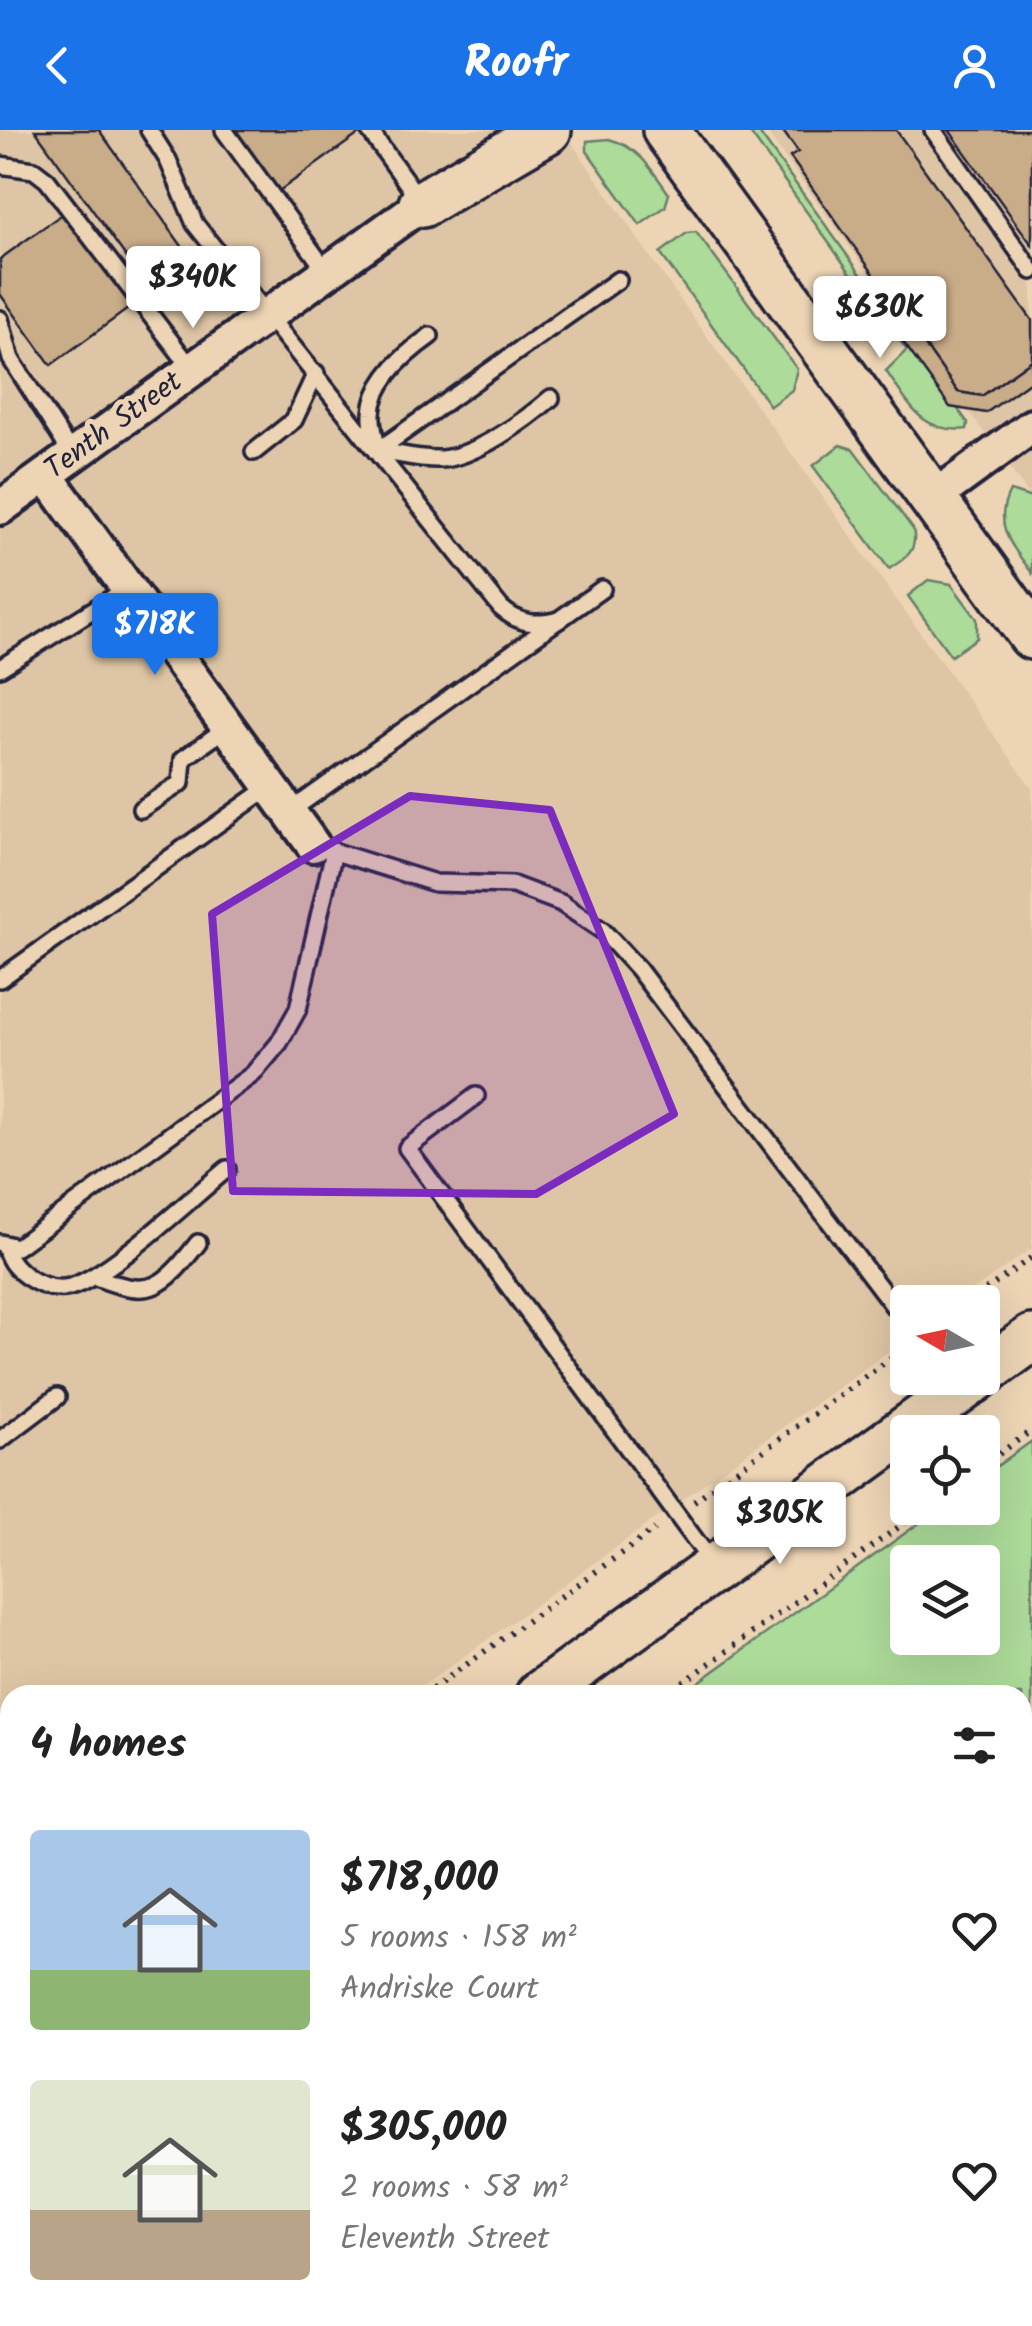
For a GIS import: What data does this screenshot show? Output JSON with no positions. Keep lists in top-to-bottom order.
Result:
{
  "streets": {
    "street": ["Tenth Street"]
  },
  "north": "left",
  "page": {
    "header": "Roofr",
    "price": [
      "$340K",
      "$630K",
      "$718K",
      "$305K"
    ],
    "heading": "4 homes",
    "list": [
      {
        "name": "$718,000",
        "note": "5 rooms · 158 m² · Andriske Court"
      },
      {
        "name": "$305,000",
        "note": "2 rooms · 58 m² · Eleventh Street"
      }
    ]
  }
}
